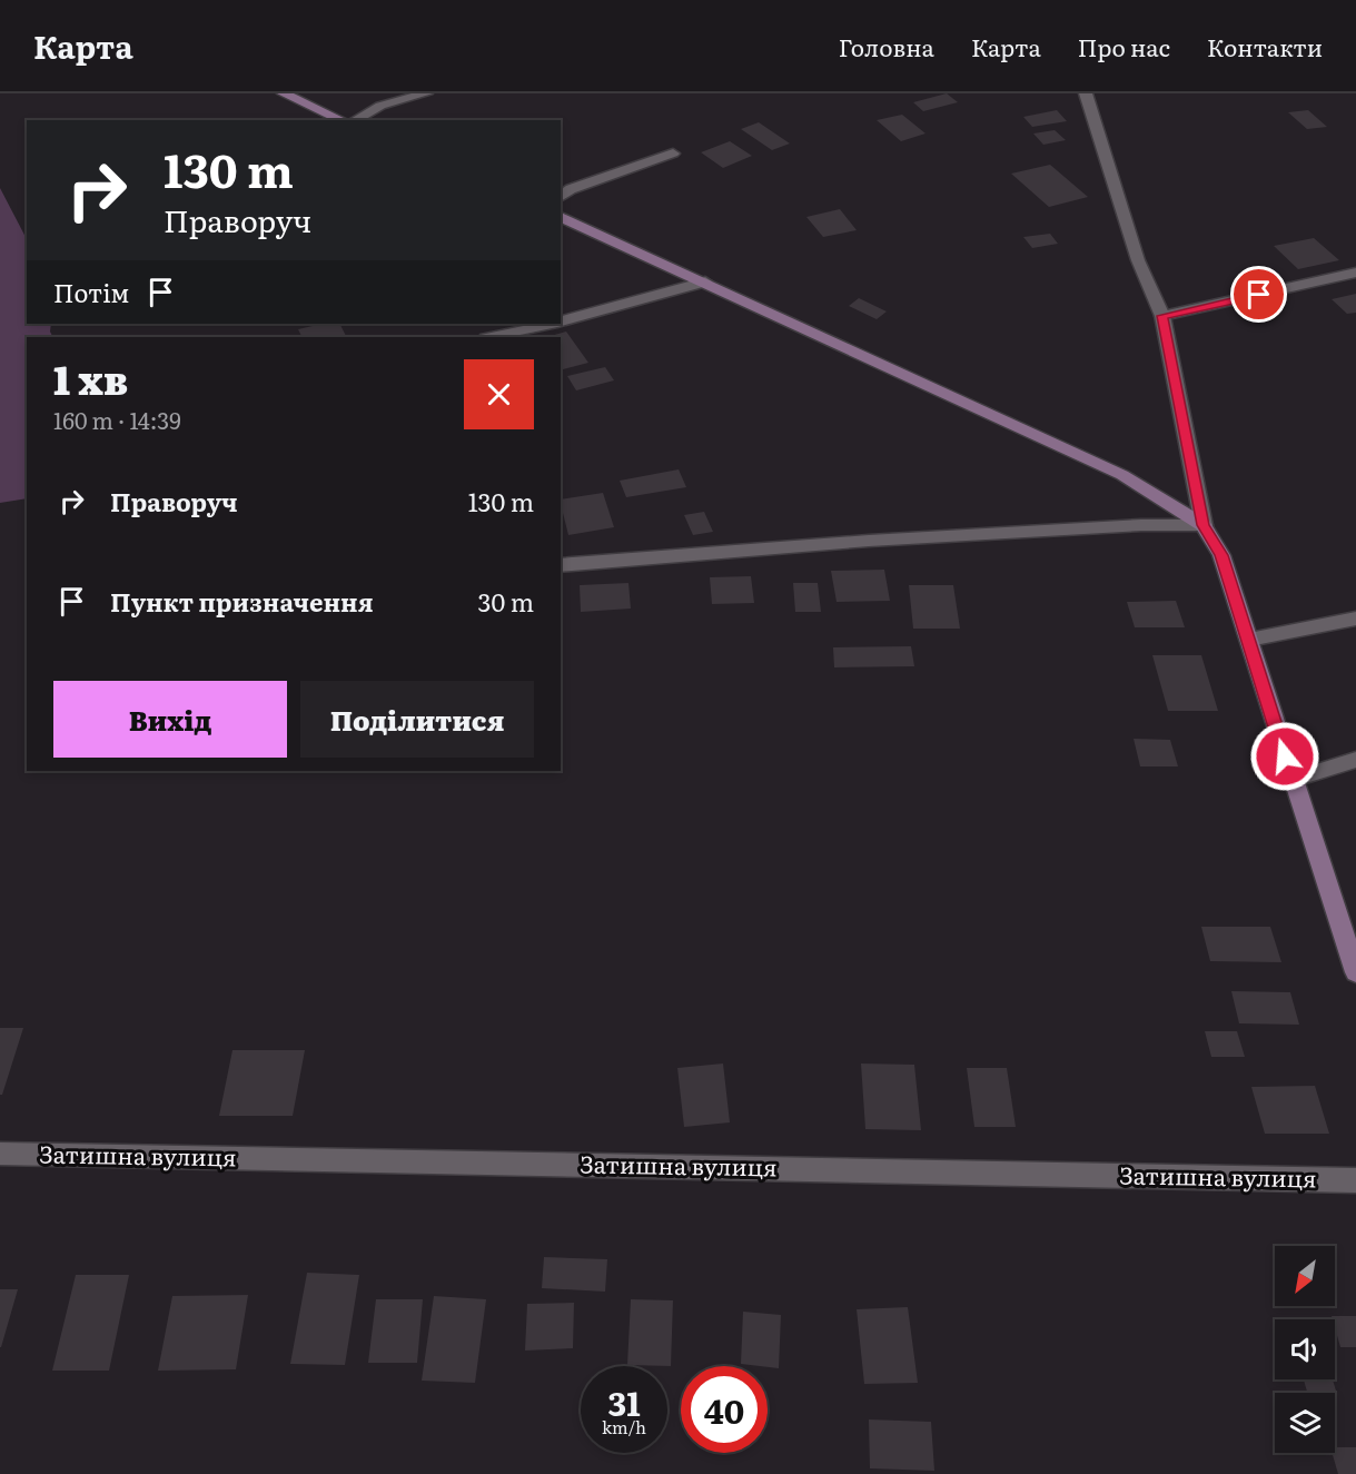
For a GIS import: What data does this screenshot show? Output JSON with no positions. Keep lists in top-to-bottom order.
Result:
{
  "streets": {
    "street": ["Затишна вулиця"]
  },
  "north": "bottom left",
  "page": {
    "header": "Карта",
    "nav": [
      "Головна",
      "Карта",
      "Про нас",
      "Контакти"
    ],
    "turn": ["130 m", "Праворуч"],
    "then": "Потім",
    "heading": ["1 хв", "160 m · 14:39"],
    "list": [
      {
        "name": "Праворуч",
        "value": "130 m"
      },
      {
        "name": "Пункт призначення",
        "value": "30 m"
      }
    ],
    "buttons": ["Вихід", "Поділитися"],
    "speed": "31 km/h",
    "limit": "40"
  }
}
